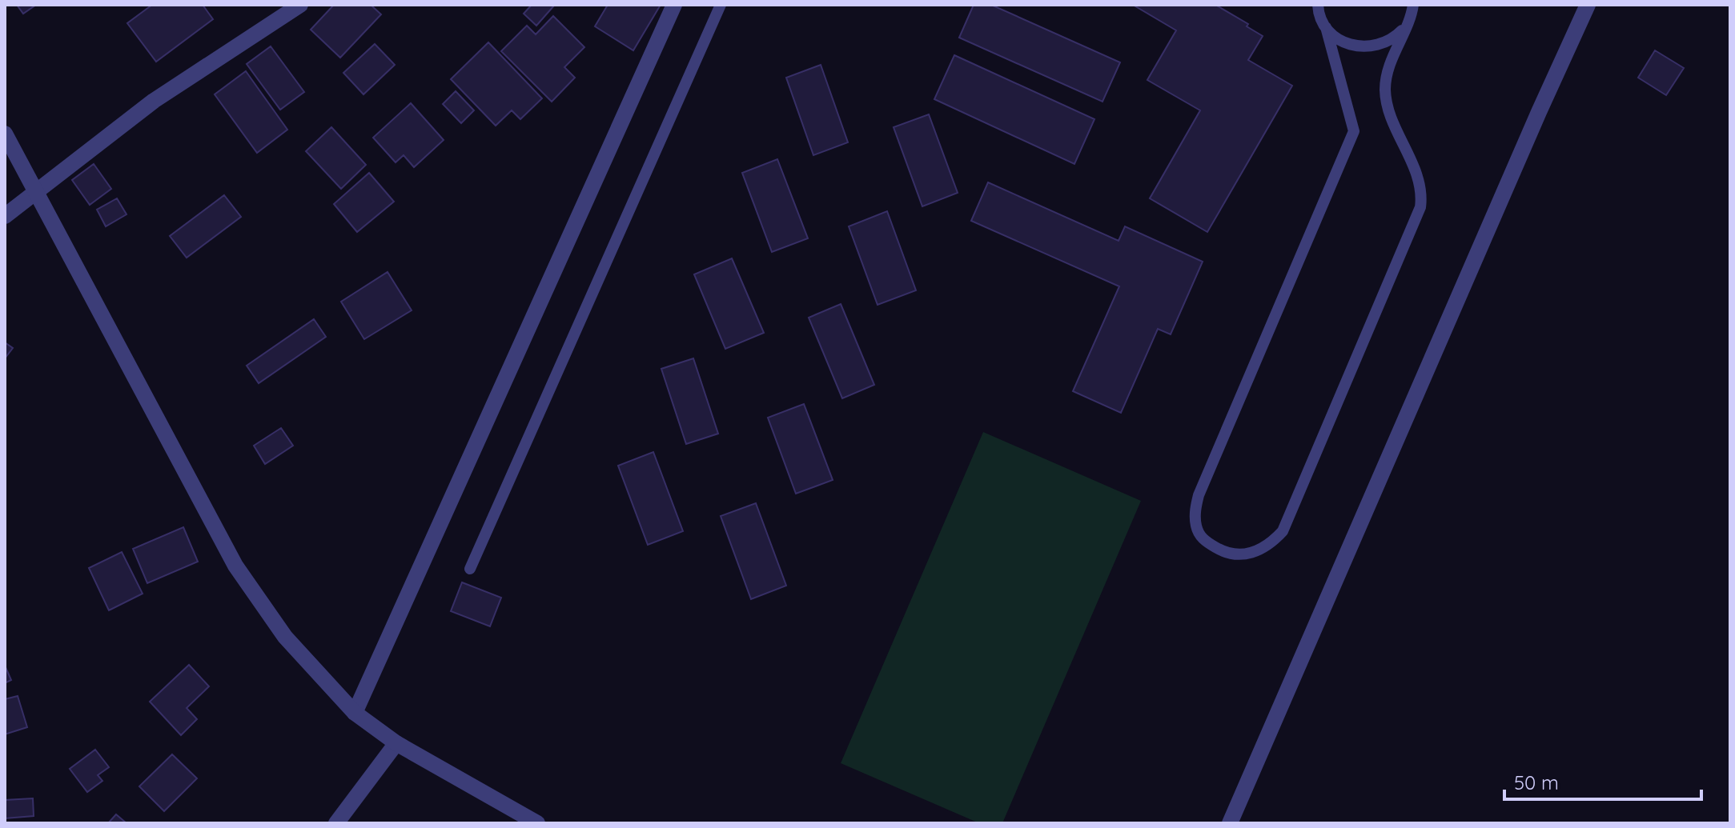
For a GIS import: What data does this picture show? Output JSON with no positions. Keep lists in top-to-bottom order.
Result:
{
  "scale_bar": "50 m"
}
